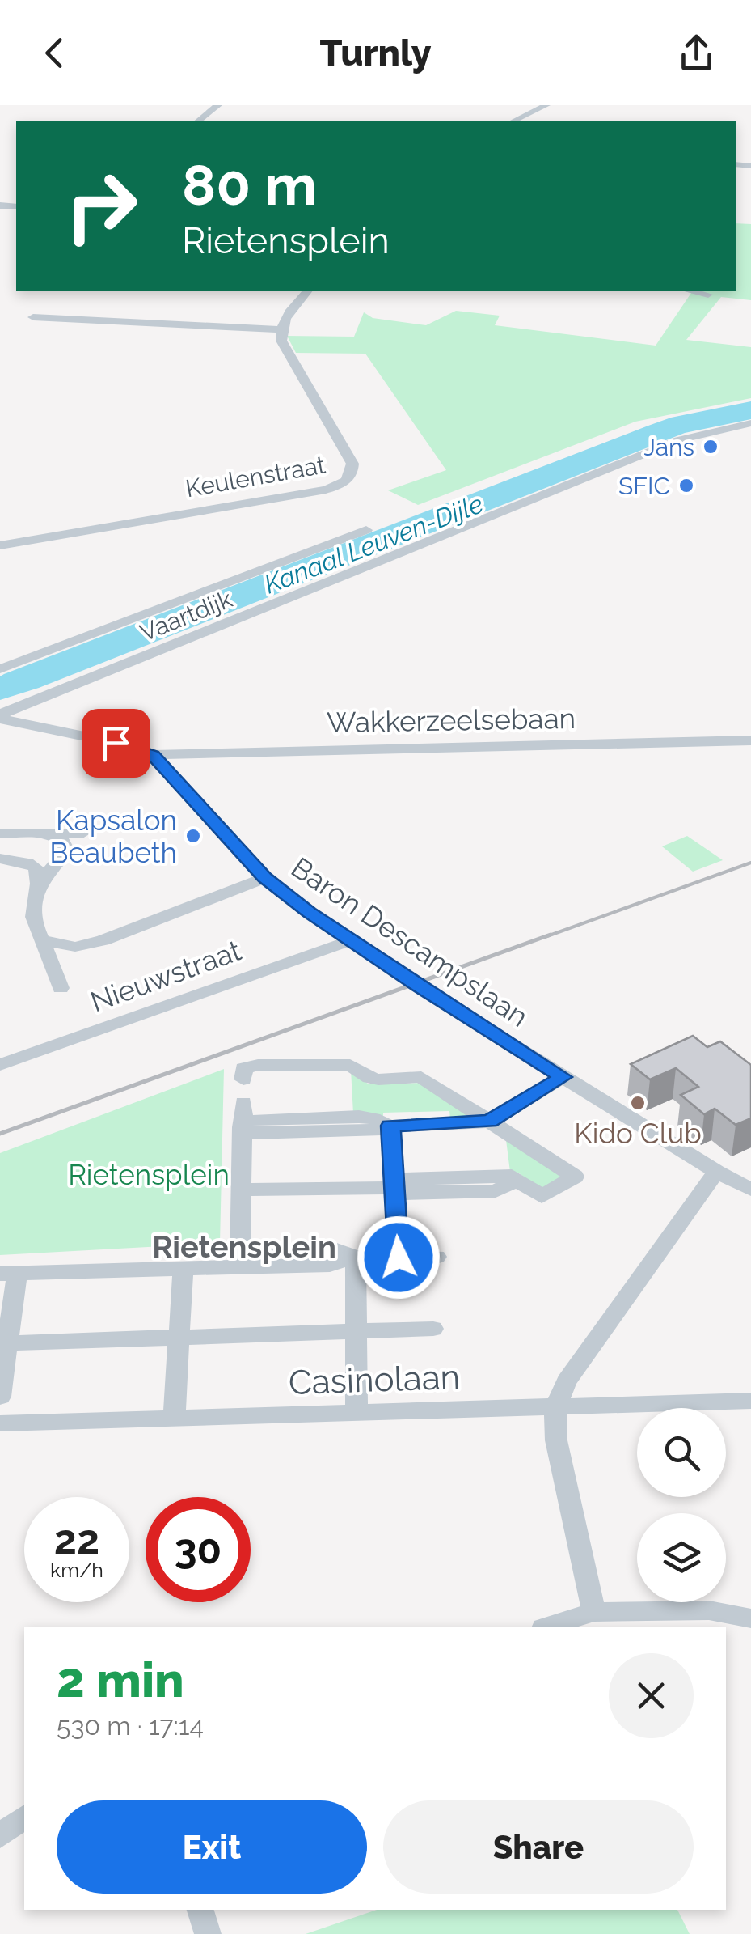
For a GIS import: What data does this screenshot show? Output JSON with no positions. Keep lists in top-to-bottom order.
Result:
{
  "streets": {
    "street": [
      "Keulenstraat",
      "Vaartdijk",
      "Wakkerzeelsebaan",
      "Baron Descampslaan",
      "Nieuwstraat",
      "Casinolaan"
    ]
  },
  "crossings": [
    ["Vaartdijk", "Baron Descampslaan"],
    ["Wakkerzeelsebaan", "Baron Descampslaan"],
    ["Baron Descampslaan", "Nieuwstraat"]
  ],
  "districts": ["Rietensplein"],
  "water": ["Kanaal Leuven-Dijle"],
  "parks": ["Rietensplein"],
  "places": [
    "Jans",
    "SFIC",
    "Kapsalon Beaubeth",
    "Kido Club"
  ],
  "page": {
    "header": "Turnly",
    "turn": ["80 m", "Rietensplein"],
    "speed": "22 km/h",
    "limit": "30",
    "heading": ["2 min", "530 m · 17:14"],
    "buttons": ["Exit", "Share"]
  }
}
